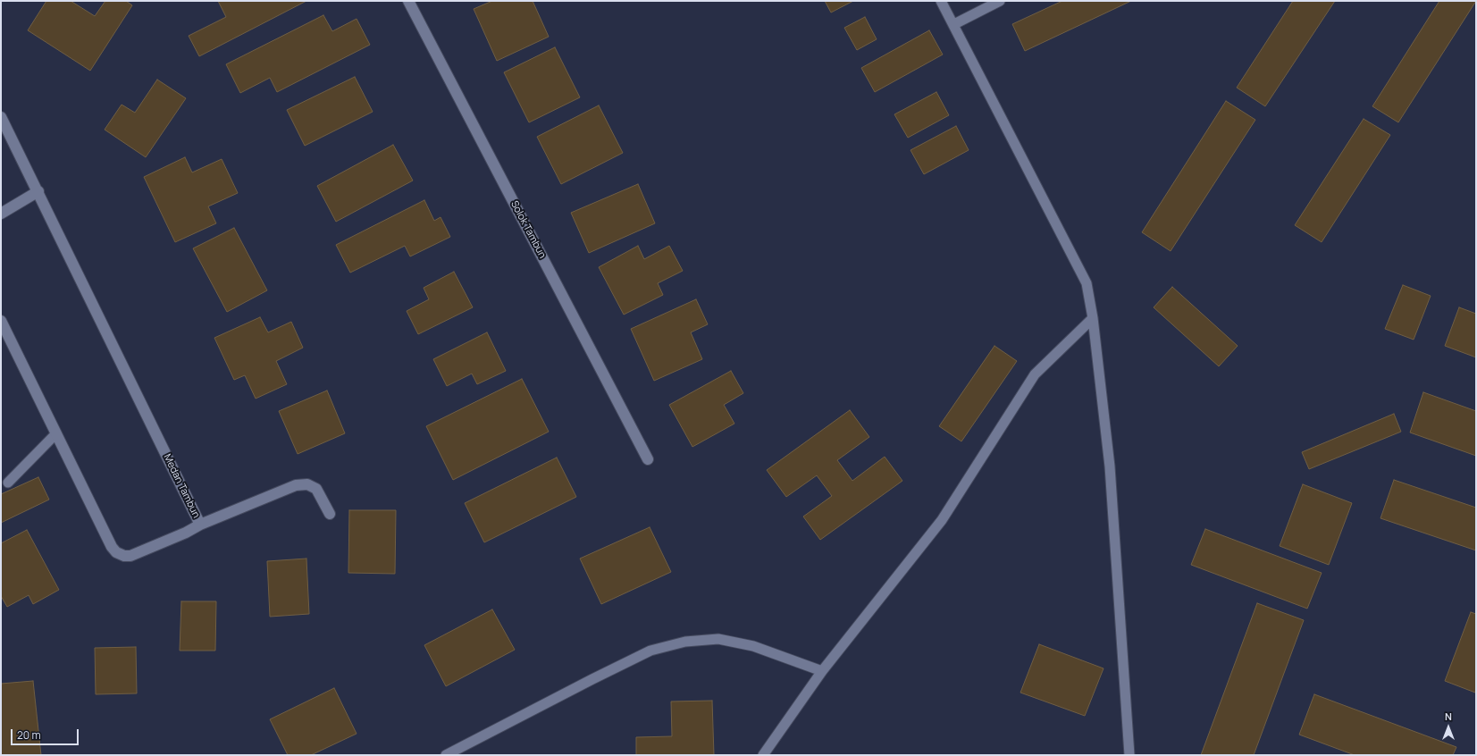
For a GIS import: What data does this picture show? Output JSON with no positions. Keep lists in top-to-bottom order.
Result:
{
  "streets": {
    "street": ["Solok Tambun", "Medan Tambun"]
  },
  "scale_bar": "20 m",
  "north": "top"
}
